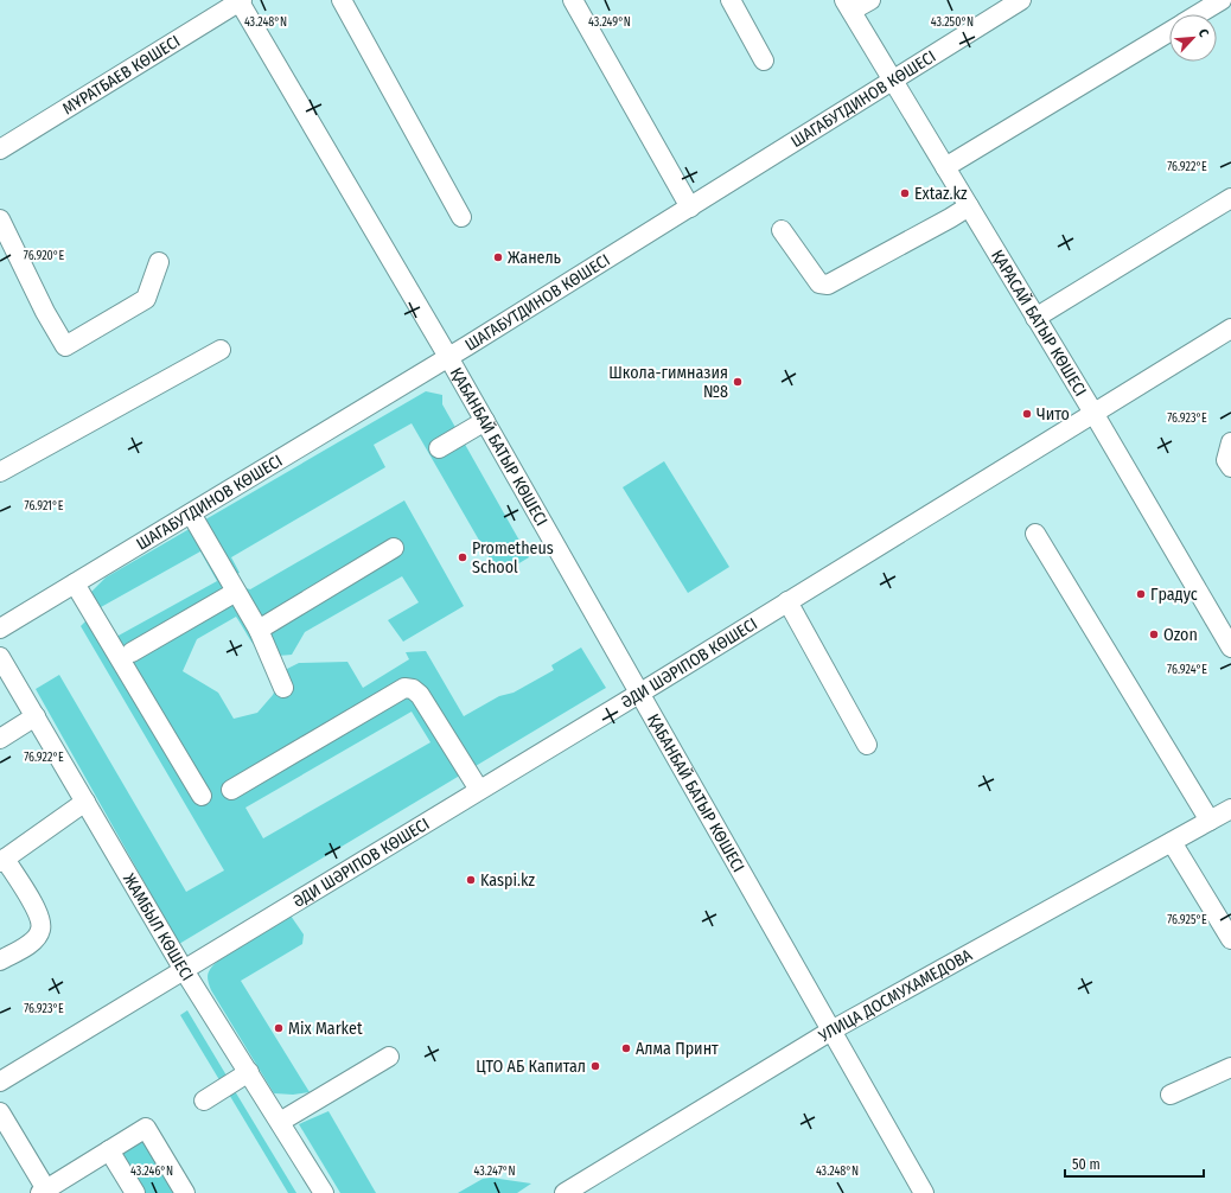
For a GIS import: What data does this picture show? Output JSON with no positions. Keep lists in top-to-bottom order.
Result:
{
  "streets": {
    "street": [
      "МҰРАТБАЕВ КӨШЕСІ",
      "ШАГАБУТДИНОВ КӨШЕСІ",
      "ҚАРАСАЙ БАТЫР КӨШЕСІ",
      "ҚАБАНБАЙ БАТЫР КӨШЕСІ",
      "ӘДИ ШӘРІПОВ КӨШЕСІ",
      "ЖАМБЫЛ КӨШЕСІ",
      "УЛИЦА ДОСМУХАМЕДОВА"
    ]
  },
  "crossings": [
    ["МҰРАТБАЕВ КӨШЕСІ", "ҚАБАНБАЙ БАТЫР КӨШЕСІ"],
    ["ШАГАБУТДИНОВ КӨШЕСІ", "ҚАРАСАЙ БАТЫР КӨШЕСІ"],
    ["ШАГАБУТДИНОВ КӨШЕСІ", "ҚАБАНБАЙ БАТЫР КӨШЕСІ"],
    ["ҚАРАСАЙ БАТЫР КӨШЕСІ", "ӘДИ ШӘРІПОВ КӨШЕСІ"],
    ["ҚАБАНБАЙ БАТЫР КӨШЕСІ", "ӘДИ ШӘРІПОВ КӨШЕСІ"],
    ["ҚАБАНБАЙ БАТЫР КӨШЕСІ", "УЛИЦА ДОСМУХАМЕДОВА"],
    ["ӘДИ ШӘРІПОВ КӨШЕСІ", "ЖАМБЫЛ КӨШЕСІ"]
  ],
  "places": [
    "Extaz.kz",
    "Жанель",
    "Школа-гимназия №8",
    "Чито",
    "Prometheus School",
    "Градус",
    "Ozon",
    "Kaspi.kz",
    "Mix Market",
    "Алма Принт",
    "ЦТО АБ Капитал"
  ],
  "scale_bar": "50 m",
  "north": "top right",
  "coordinates": [
    "43.249°N",
    "43.250°N",
    "43.248°N",
    "76.922°E",
    "76.920°E",
    "76.923°E",
    "76.921°E",
    "76.924°E",
    "76.925°E",
    "43.246°N",
    "43.247°N"
  ]
}
